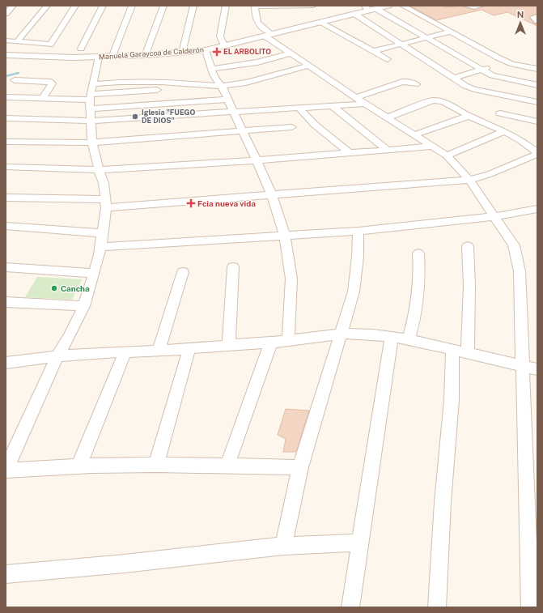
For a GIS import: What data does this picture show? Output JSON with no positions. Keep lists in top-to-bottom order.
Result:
{
  "streets": {
    "street": ["Manuela Garaycoa de Calderón"]
  },
  "places": {
    "health": ["EL ARBOLITO", "Fcia nueva vida"],
    "other": ["Iglesia \"FUEGO DE DIOS\"", "Cancha"]
  },
  "north": "top"
}
